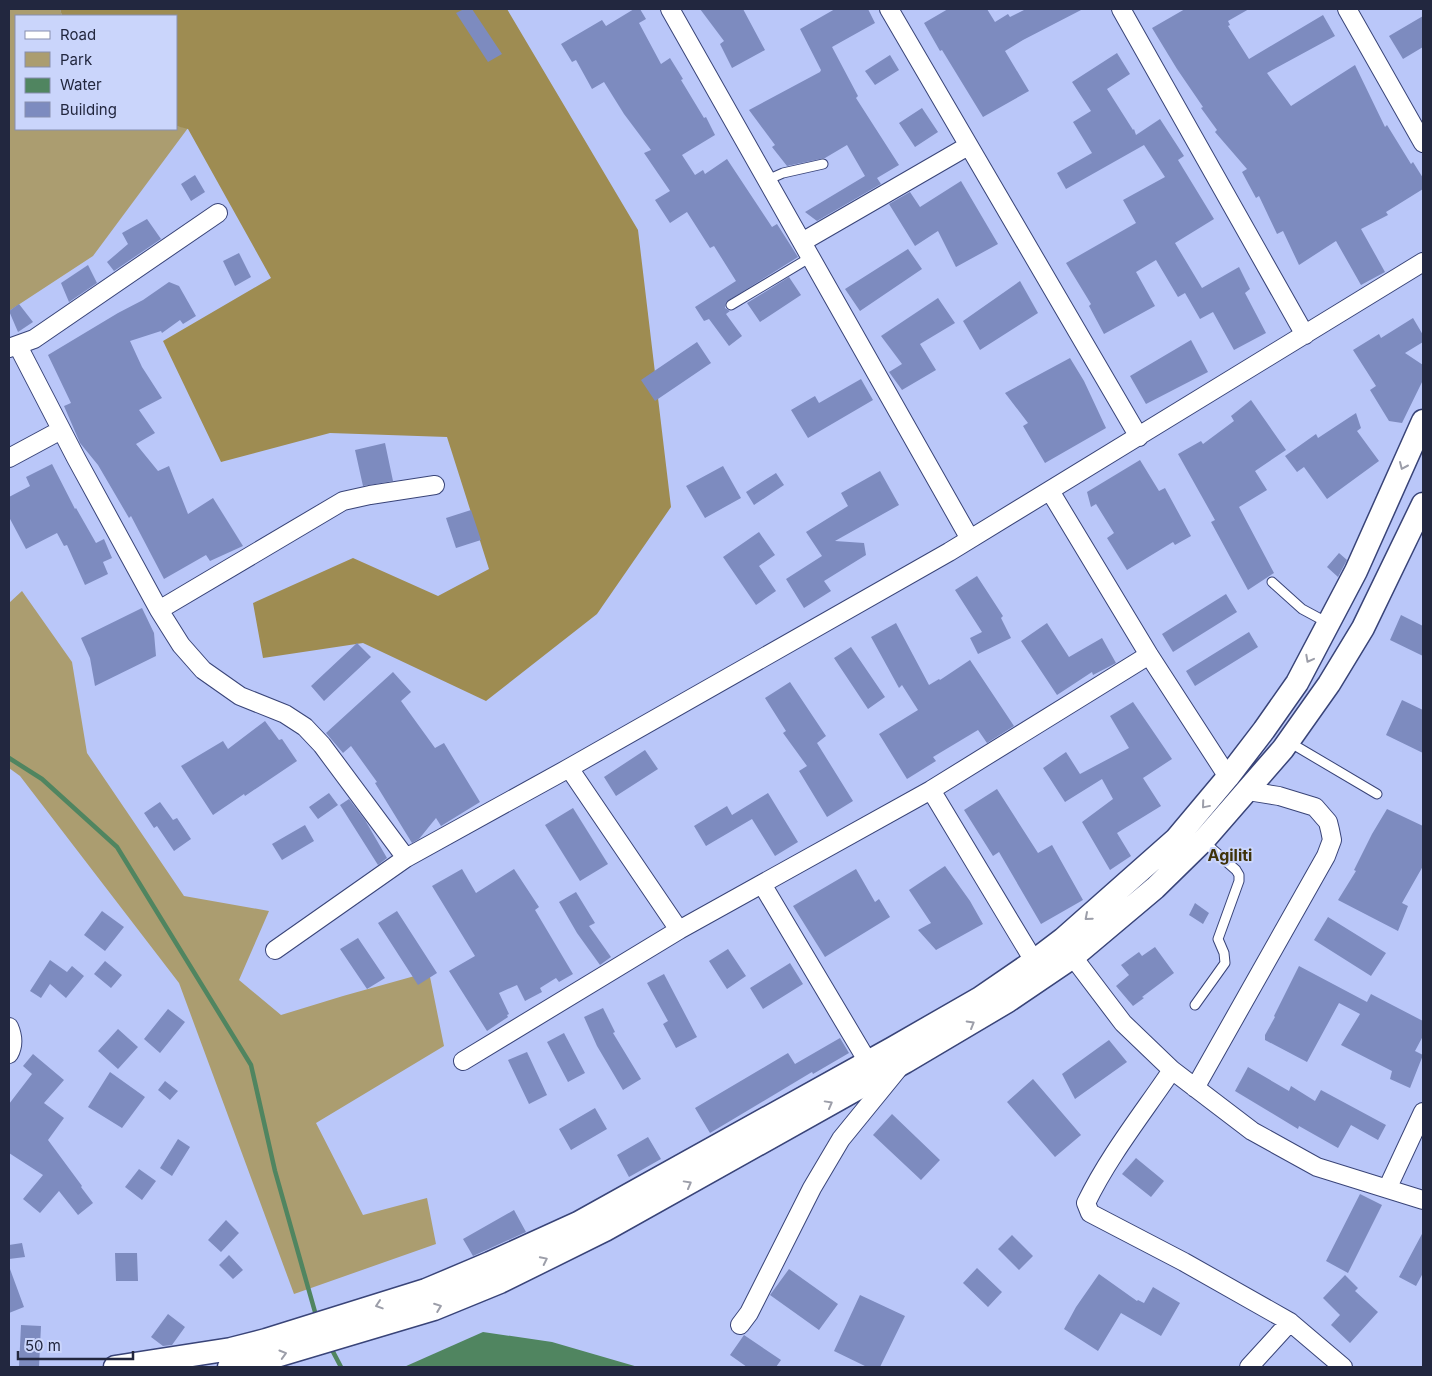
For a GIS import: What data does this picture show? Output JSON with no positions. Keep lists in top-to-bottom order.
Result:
{
  "districts": ["Agiliti"],
  "legend": [
    "Road",
    "Park",
    "Water",
    "Building"
  ],
  "scale_bar": "50 m"
}
